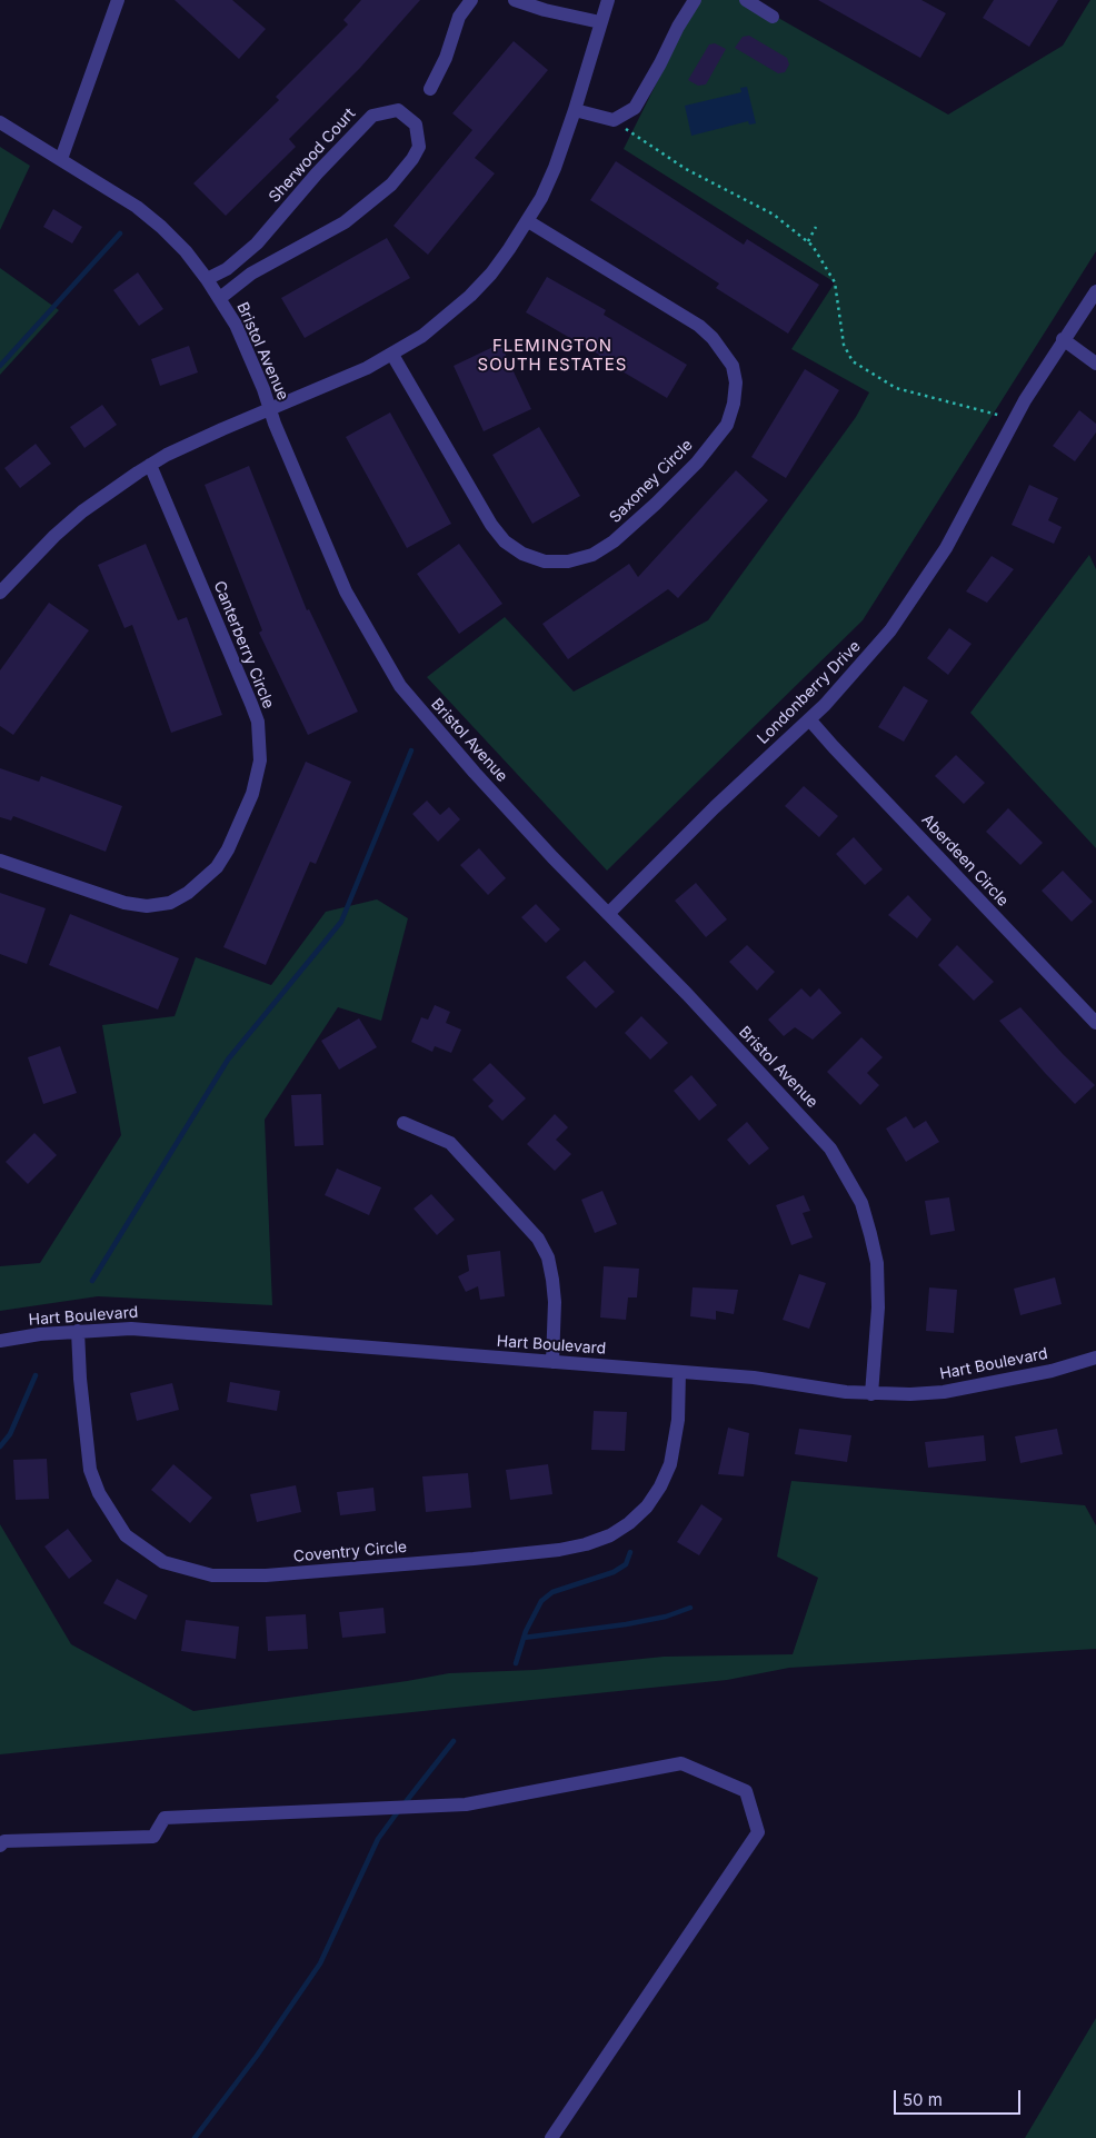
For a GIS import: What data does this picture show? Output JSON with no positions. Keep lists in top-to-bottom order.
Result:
{
  "streets": {
    "street": [
      "Sherwood Court",
      "Bristol Avenue",
      "Saxoney Circle",
      "Canterberry Circle",
      "Londonberry Drive",
      "Aberdeen Circle",
      "Hart Boulevard",
      "Coventry Circle"
    ]
  },
  "crossings": [
    ["Sherwood Court", "Bristol Avenue"],
    ["Bristol Avenue", "Londonberry Drive"],
    ["Bristol Avenue", "Hart Boulevard"],
    ["Londonberry Drive", "Aberdeen Circle"],
    ["Hart Boulevard", "Coventry Circle"]
  ],
  "districts": ["FLEMINGTON SOUTH ESTATES"],
  "scale_bar": "50 m"
}
